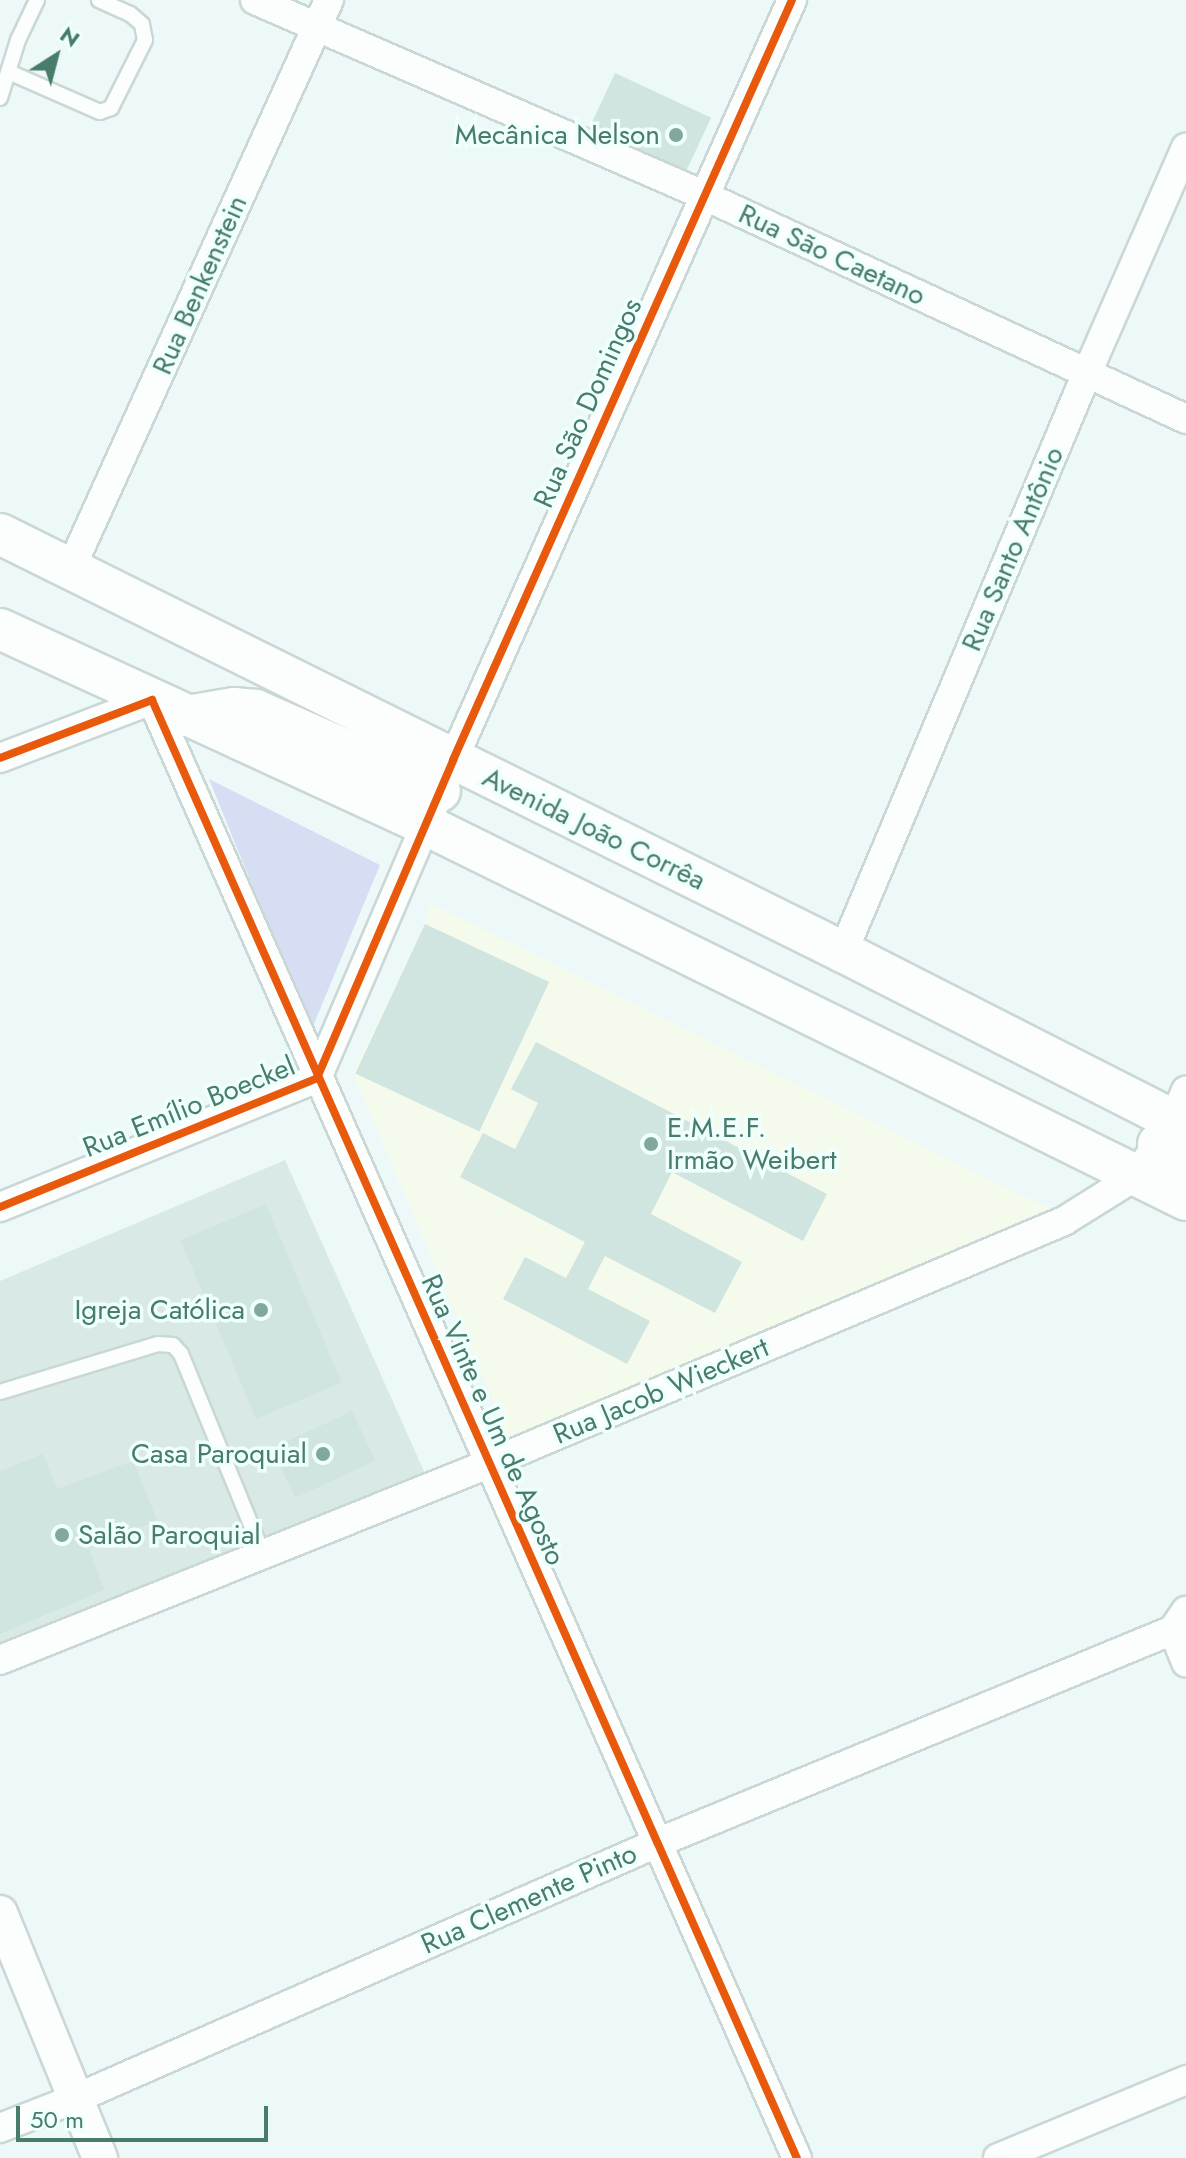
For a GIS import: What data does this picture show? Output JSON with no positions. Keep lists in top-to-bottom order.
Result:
{
  "streets": {
    "main road": ["Avenida João Corrêa"],
    "street": [
      "Rua São Caetano",
      "Rua Benkenstein",
      "Rua São Domingos",
      "Rua Santo Antônio",
      "Rua Emílio Boeckel",
      "Rua Jacob Wieckert",
      "Rua Vinte e Um de Agosto",
      "Rua Clemente Pinto"
    ]
  },
  "crossings": [
    ["Rua São Caetano", "Rua Benkenstein"],
    ["Rua São Caetano", "Rua São Domingos"],
    ["Rua São Caetano", "Rua Santo Antônio"],
    ["Rua Benkenstein", "Avenida João Corrêa"],
    ["Rua São Domingos", "Avenida João Corrêa"],
    ["Rua São Domingos", "Rua Emílio Boeckel"],
    ["Rua Santo Antônio", "Avenida João Corrêa"],
    ["Avenida João Corrêa", "Rua Emílio Boeckel"],
    ["Avenida João Corrêa", "Rua Jacob Wieckert"],
    ["Avenida João Corrêa", "Rua Vinte e Um de Agosto"],
    ["Rua Emílio Boeckel", "Rua Vinte e Um de Agosto"],
    ["Rua Jacob Wieckert", "Rua Vinte e Um de Agosto"],
    ["Rua Vinte e Um de Agosto", "Rua Clemente Pinto"]
  ],
  "places": [
    "Mecânica Nelson",
    "E.M.E.F. Irmão Weibert",
    "Igreja Católica",
    "Casa Paroquial",
    "Salão Paroquial"
  ],
  "scale_bar": "50 m",
  "north": "top right"
}
